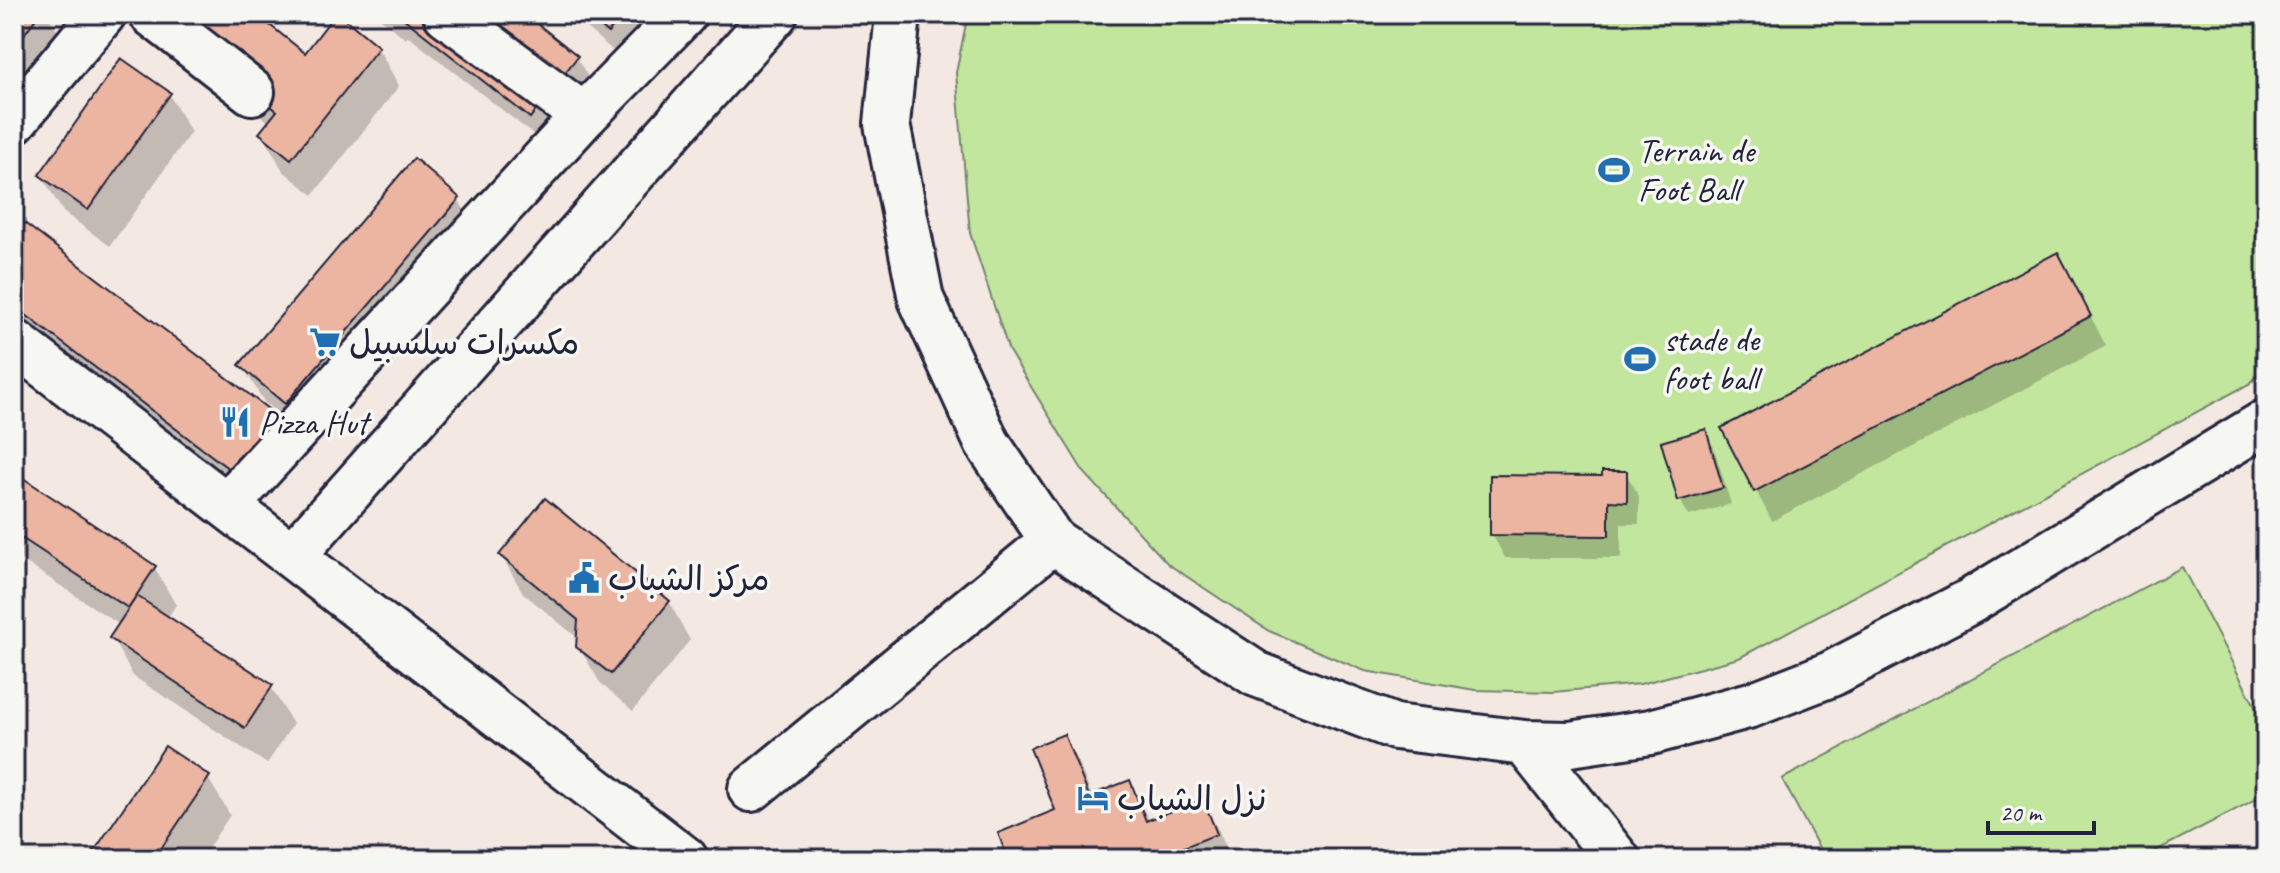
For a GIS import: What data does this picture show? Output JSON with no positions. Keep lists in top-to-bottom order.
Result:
{
  "places": {
    "sports": ["Terrain de Foot Ball", "stade de foot ball"],
    "supermarket": ["مكسرات سلسبيل"],
    "restaurant": ["Pizza Hut"],
    "public building": ["مركز الشباب"],
    "hotel": ["نزل الشباب"]
  },
  "scale_bar": "20 m"
}
